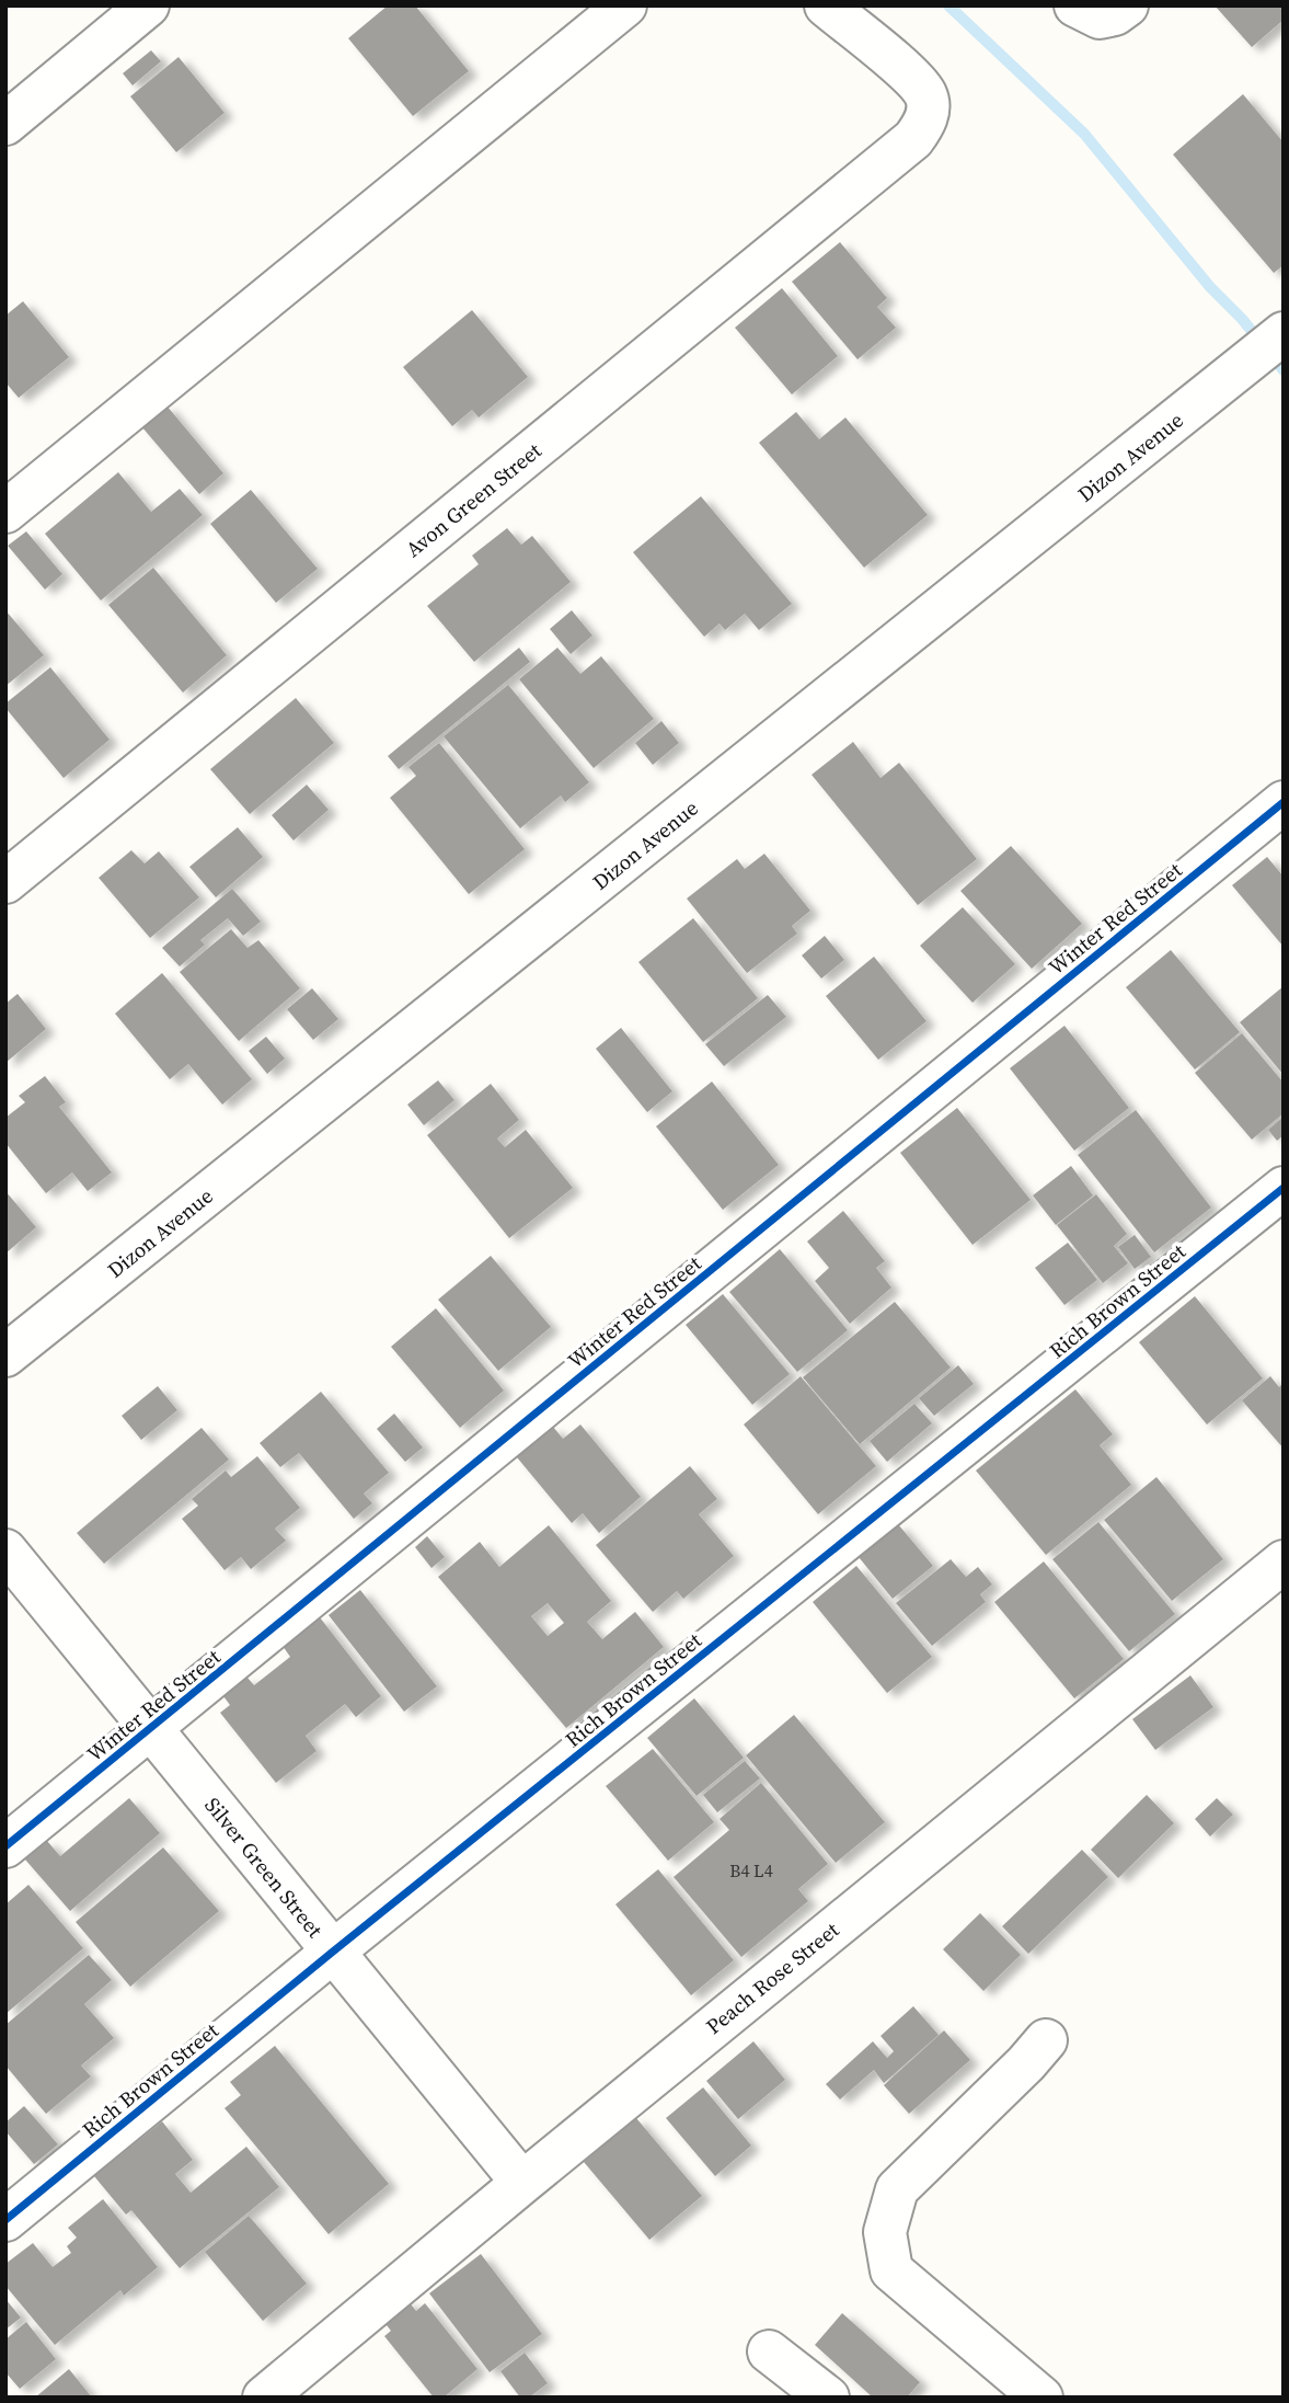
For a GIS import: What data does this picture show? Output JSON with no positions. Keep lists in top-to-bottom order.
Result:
{
  "streets": {
    "street": [
      "Dizon Avenue",
      "Avon Green Street",
      "Winter Red Street",
      "Rich Brown Street",
      "Silver Green Street",
      "Peach Rose Street"
    ]
  },
  "crossings": [
    ["Winter Red Street", "Silver Green Street"],
    ["Rich Brown Street", "Silver Green Street"],
    ["Silver Green Street", "Peach Rose Street"]
  ],
  "house_numbers": ["B4 L4"]
}
